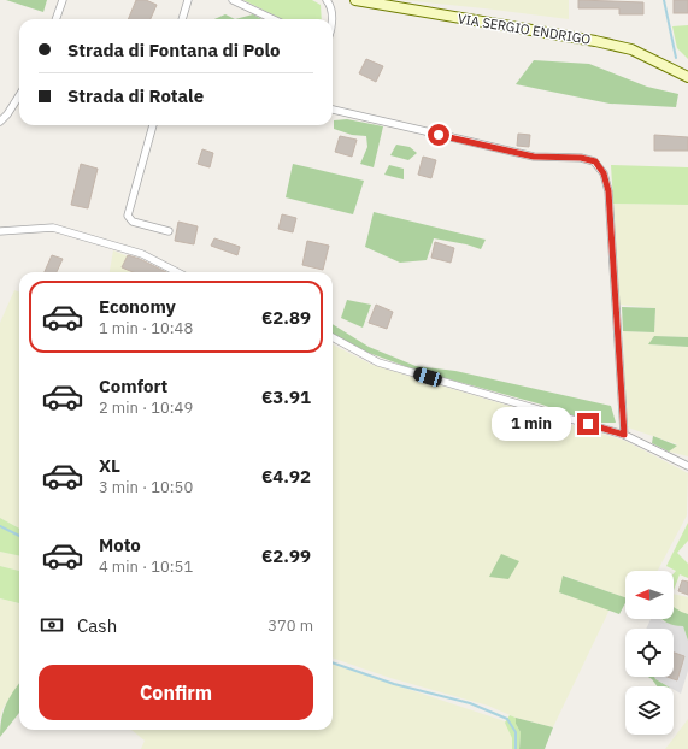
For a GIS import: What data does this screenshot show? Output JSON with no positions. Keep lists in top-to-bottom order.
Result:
{
  "streets": {
    "street": ["VIA SERGIO ENDRIGO"]
  },
  "north": "left",
  "page": {
    "banner": ["Strada di Fontana di Polo", "Strada di Rotale"],
    "list": [
      {
        "name": "Economy",
        "note": "1 min · 10:48",
        "value": "€2.89"
      },
      {
        "name": "Comfort",
        "note": "2 min · 10:49",
        "value": "€3.91"
      },
      {
        "name": "XL",
        "note": "3 min · 10:50",
        "value": "€4.92"
      },
      {
        "name": "Moto",
        "note": "4 min · 10:51",
        "value": "€2.99"
      }
    ],
    "bubble": "1 min",
    "pay": ["Cash", "370 m"],
    "buttons": "Confirm"
  }
}
